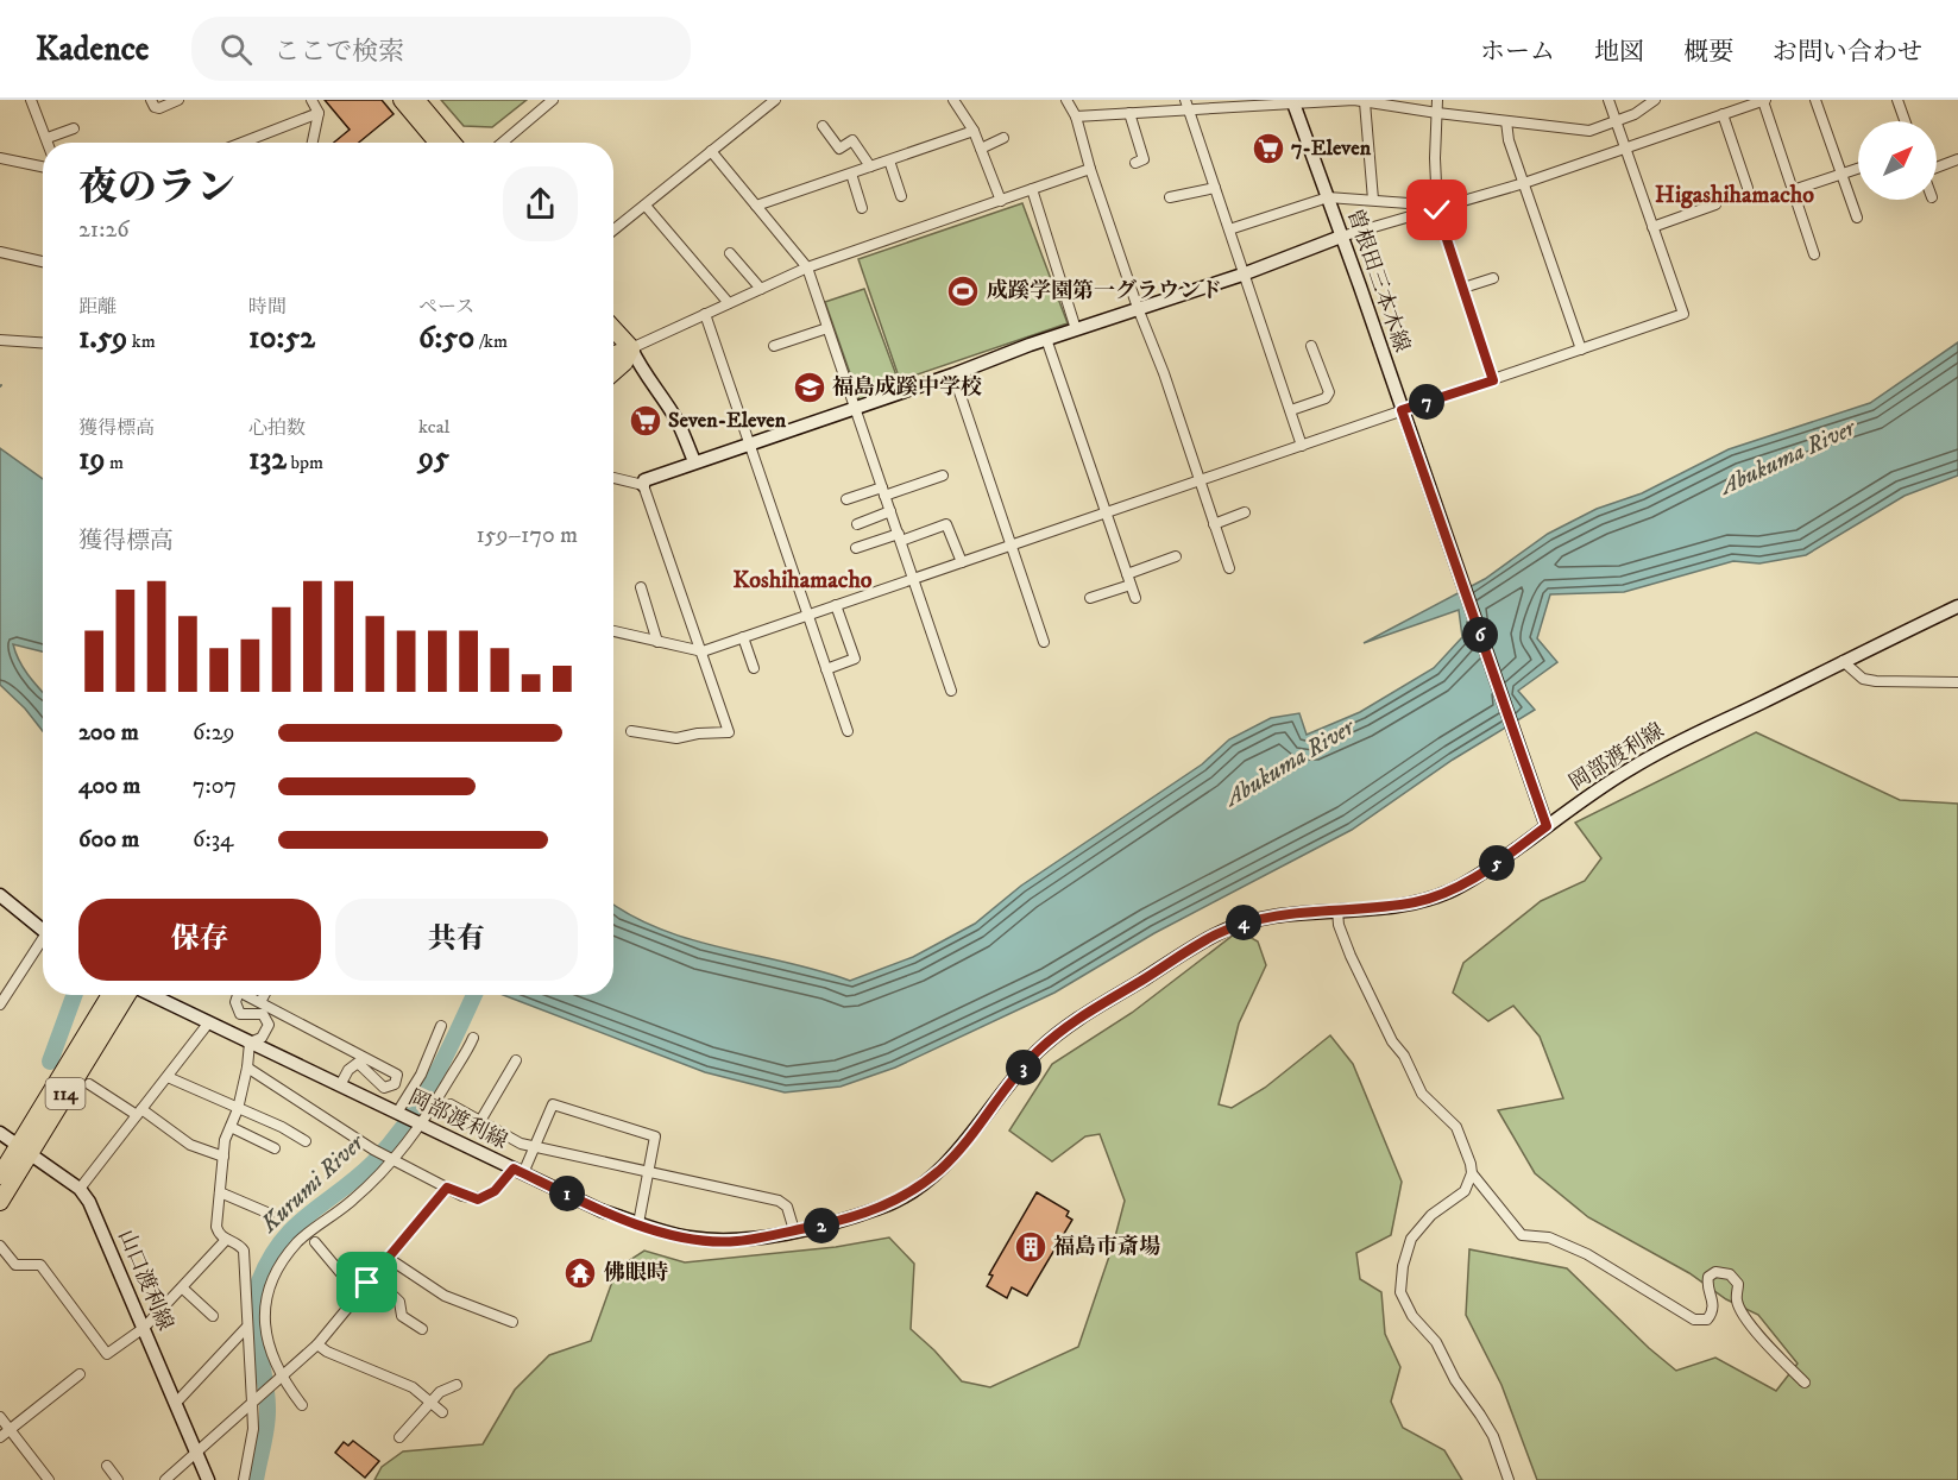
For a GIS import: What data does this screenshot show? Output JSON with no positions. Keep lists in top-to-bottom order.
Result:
{
  "streets": {
    "highway": ["114"],
    "main road": ["曽根田三本木線", "岡部渡利線", "山口渡利線"]
  },
  "crossings": [
    ["曽根田三本木線", "岡部渡利線"],
    ["114", "山口渡利線"]
  ],
  "districts": ["Higashihamacho", "Koshihamacho"],
  "water": ["Abukuma River", "Kurumi River"],
  "places": {
    "supermarket": ["7-Eleven", "Seven-Eleven"],
    "sports": ["成蹊学園第一グラウンド"],
    "school or university": ["福島成蹊中学校"],
    "building": ["福島市斎場"],
    "temple": ["佛眼時"]
  },
  "north": "top right",
  "page": {
    "header": "Kadence",
    "search": "ここで検索",
    "nav": [
      "ホーム",
      "地図",
      "概要",
      "お問い合わせ"
    ],
    "heading": ["夜のラン", "21:26"],
    "stats": [
      ["距離", "1.59 km"],
      ["時間", "10:52"],
      ["ペース", "6:50 /km"],
      ["獲得標高", "19 m"],
      ["心拍数", "132 bpm"],
      ["kcal", "95"]
    ],
    "pins": [
      "7",
      "6",
      "5",
      "4",
      "3",
      "1",
      "2"
    ],
    "chart": ["獲得標高", "159–170 m"],
    "list": [
      {
        "name": "200 m",
        "note": "6:29"
      },
      {
        "name": "400 m",
        "note": "7:07"
      },
      {
        "name": "600 m",
        "note": "6:34"
      }
    ],
    "buttons": ["保存", "共有"]
  }
}
